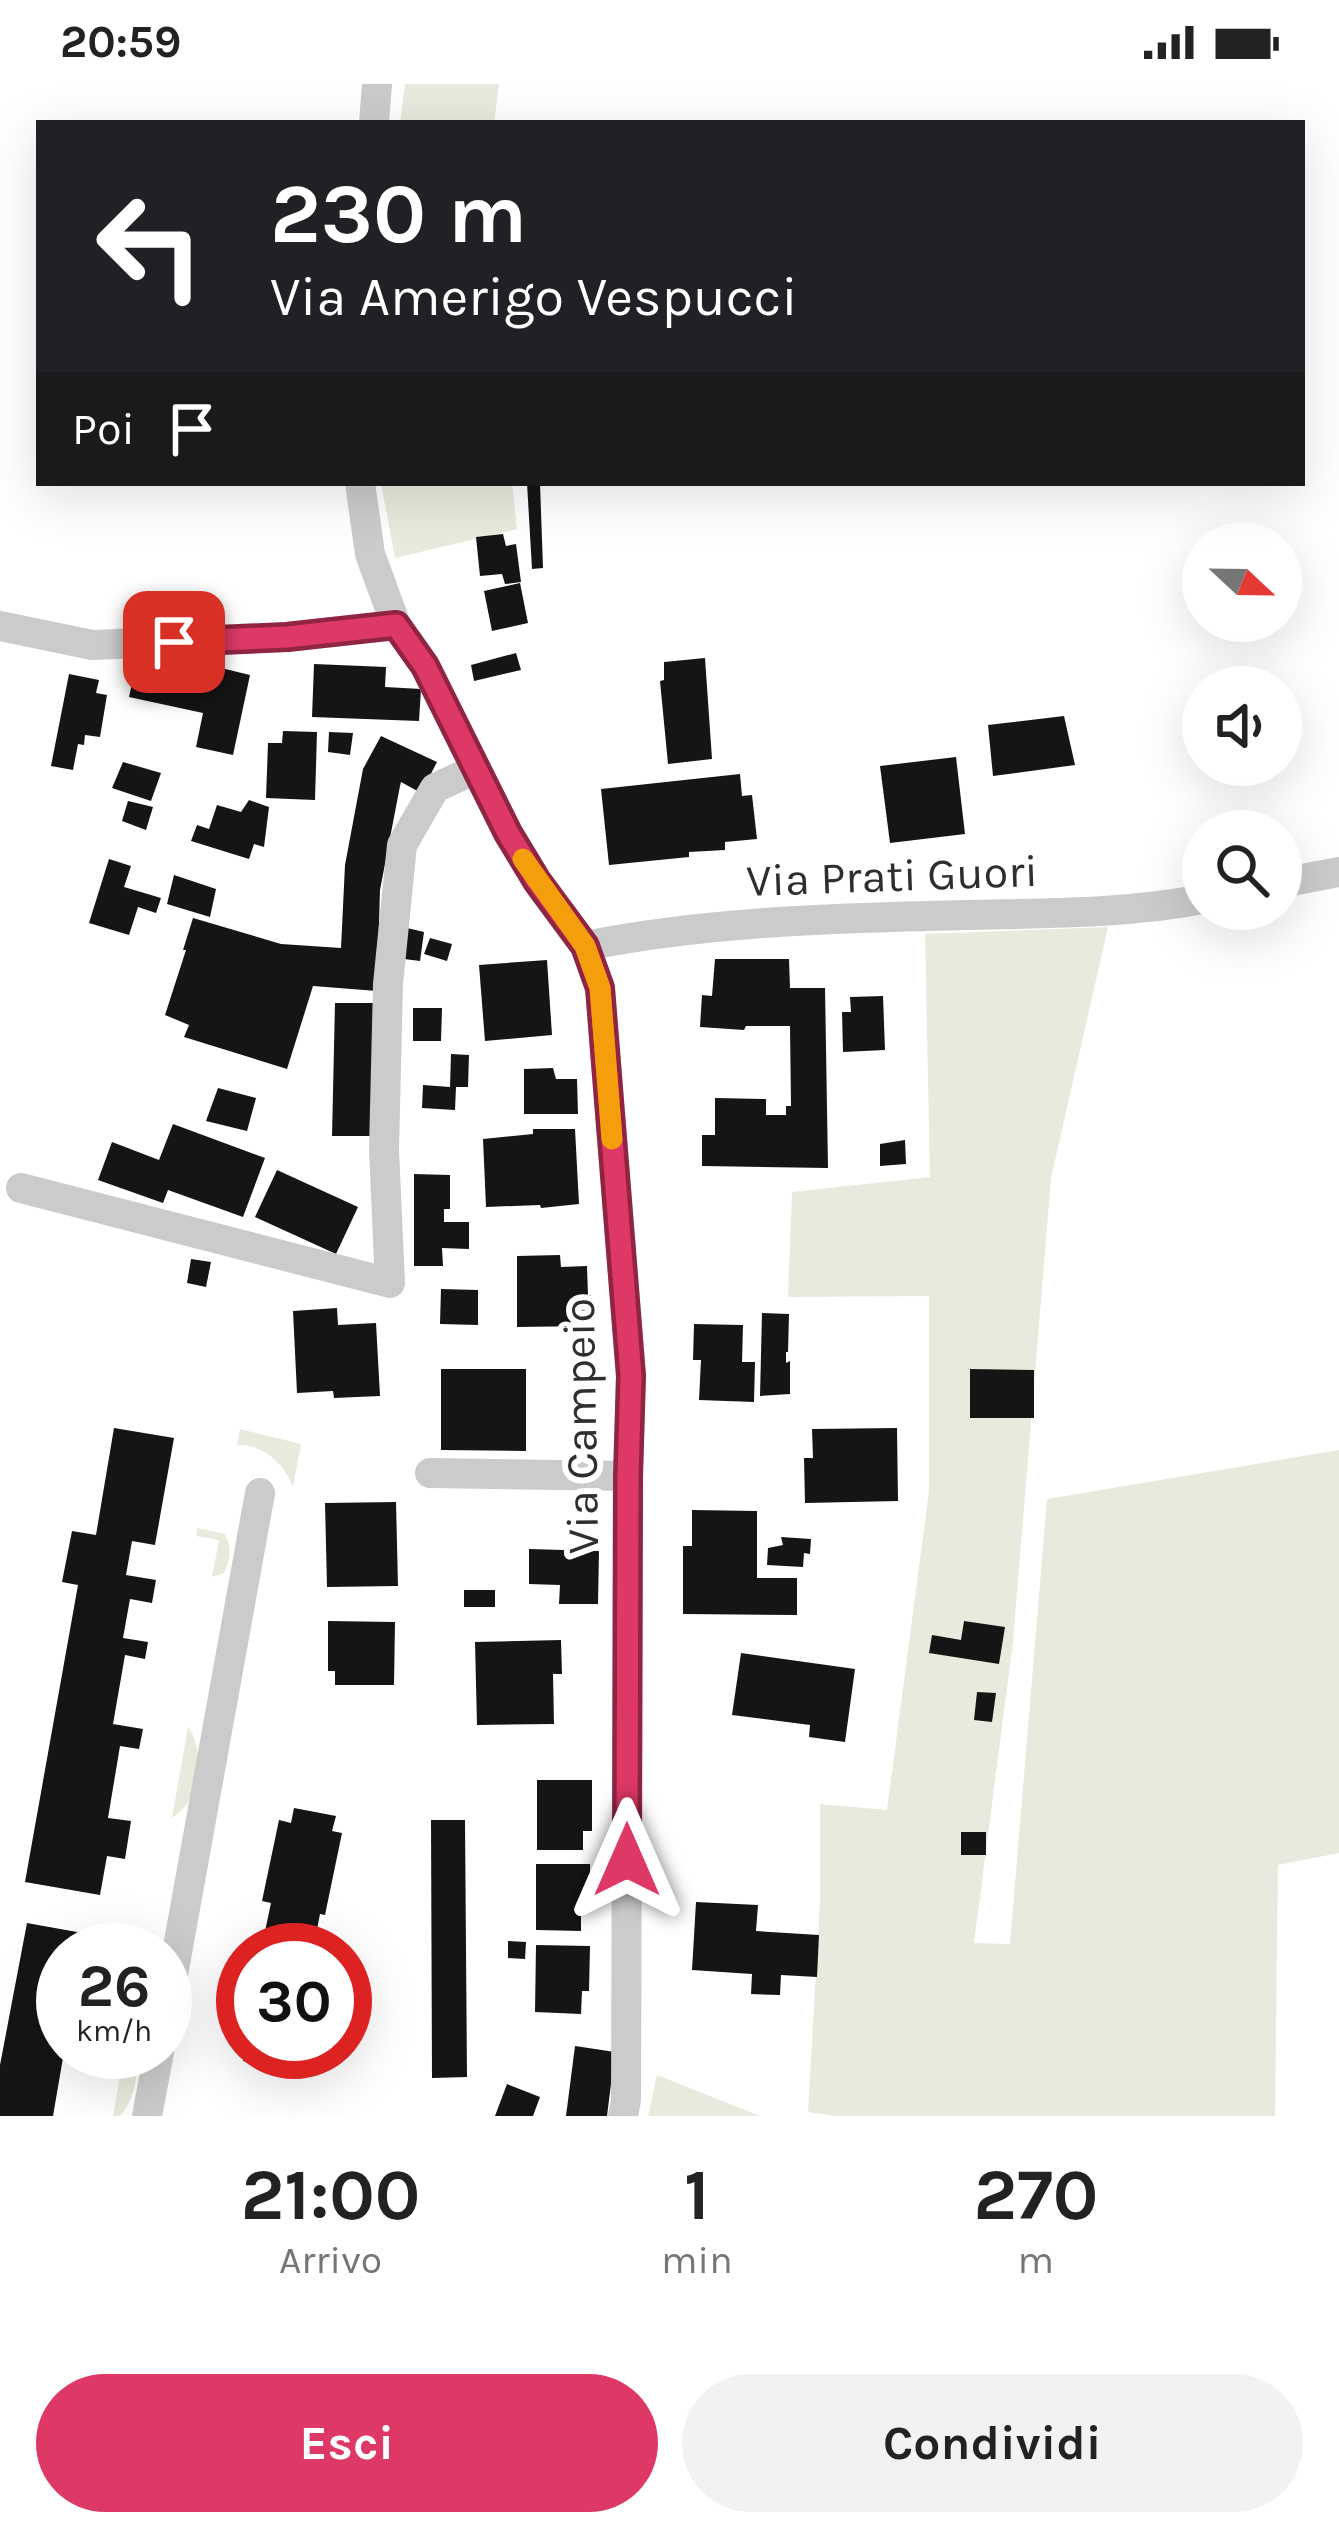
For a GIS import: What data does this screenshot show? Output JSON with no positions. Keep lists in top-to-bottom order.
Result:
{
  "streets": {
    "street": ["Via Prati Guori", "Via Campeio"]
  },
  "crossings": [
    ["Via Prati Guori", "Via Campeio"]
  ],
  "north": "right",
  "page": {
    "status": "20:59",
    "turn": ["230 m", "Via Amerigo Vespucci"],
    "then": "Poi",
    "speed": "26 km/h",
    "limit": "30",
    "eta": [
      "21:00",
      "Arrivo",
      "1",
      "min",
      "270",
      "m"
    ],
    "buttons": ["Esci", "Condividi"]
  }
}
